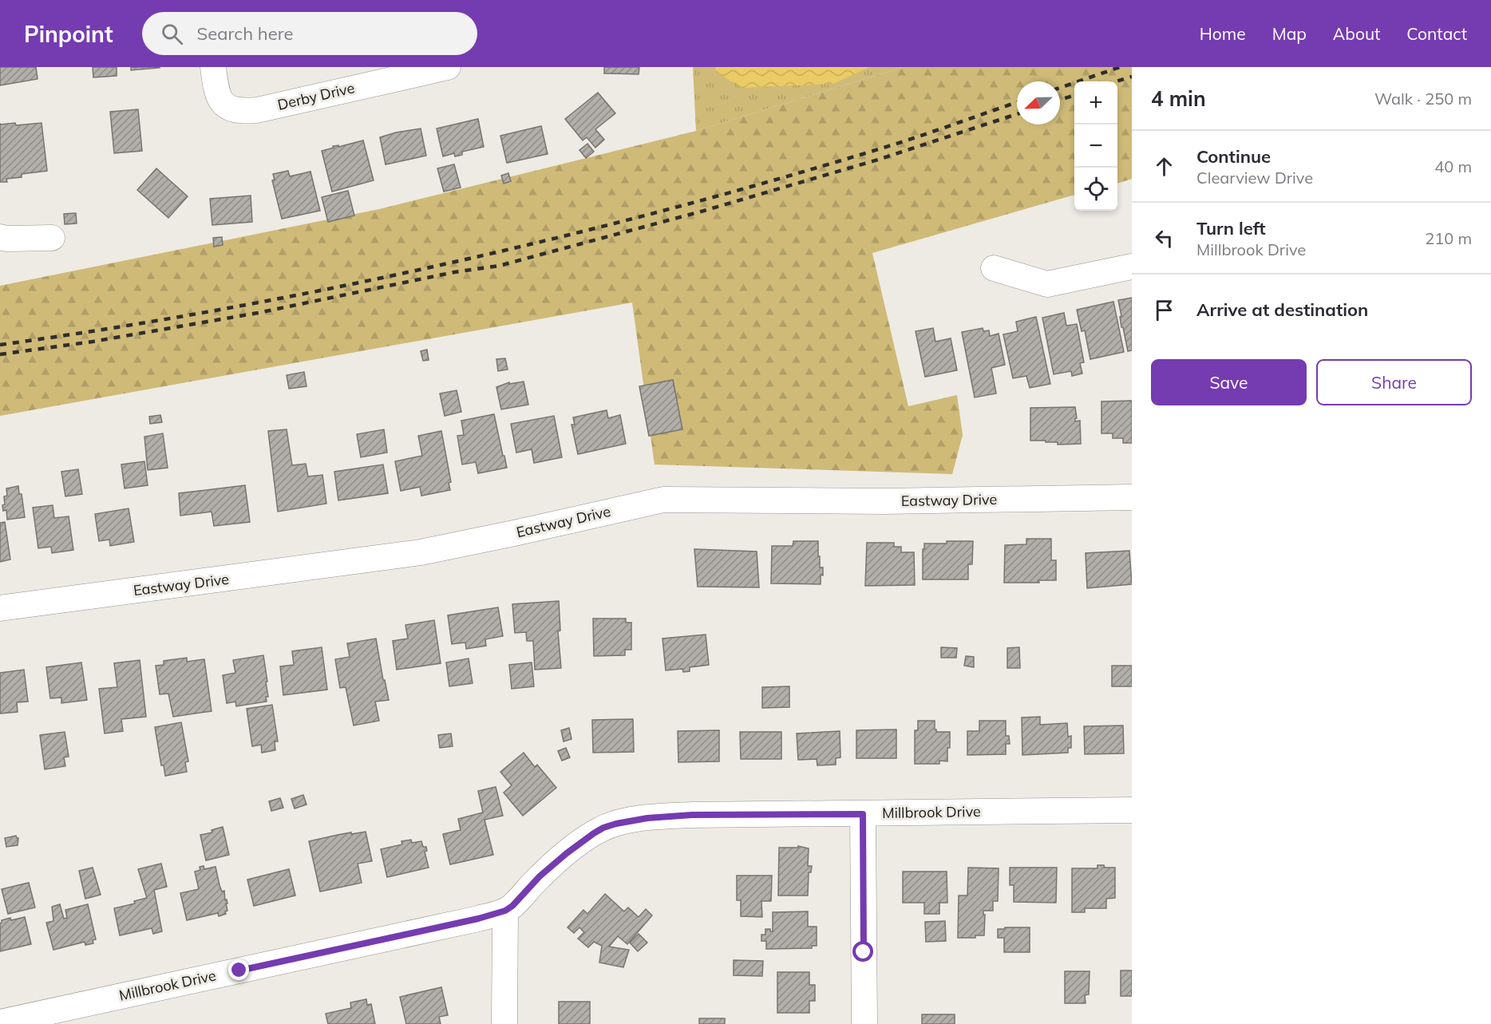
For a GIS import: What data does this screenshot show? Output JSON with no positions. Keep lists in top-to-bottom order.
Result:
{
  "streets": {
    "street": ["Derby Drive", "Eastway Drive", "Millbrook Drive"]
  },
  "north": "bottom left",
  "page": {
    "header": "Pinpoint",
    "search": "Search here",
    "nav": [
      "Home",
      "Map",
      "About",
      "Contact"
    ],
    "heading": ["4 min", "Walk · 250 m"],
    "map_buttons": ["+", "−"],
    "list": [
      ["Continue", "Clearview Drive", "40 m"],
      ["Turn left", "Millbrook Drive", "210 m"],
      "Arrive at destination"
    ],
    "buttons": ["Save", "Share"]
  }
}
